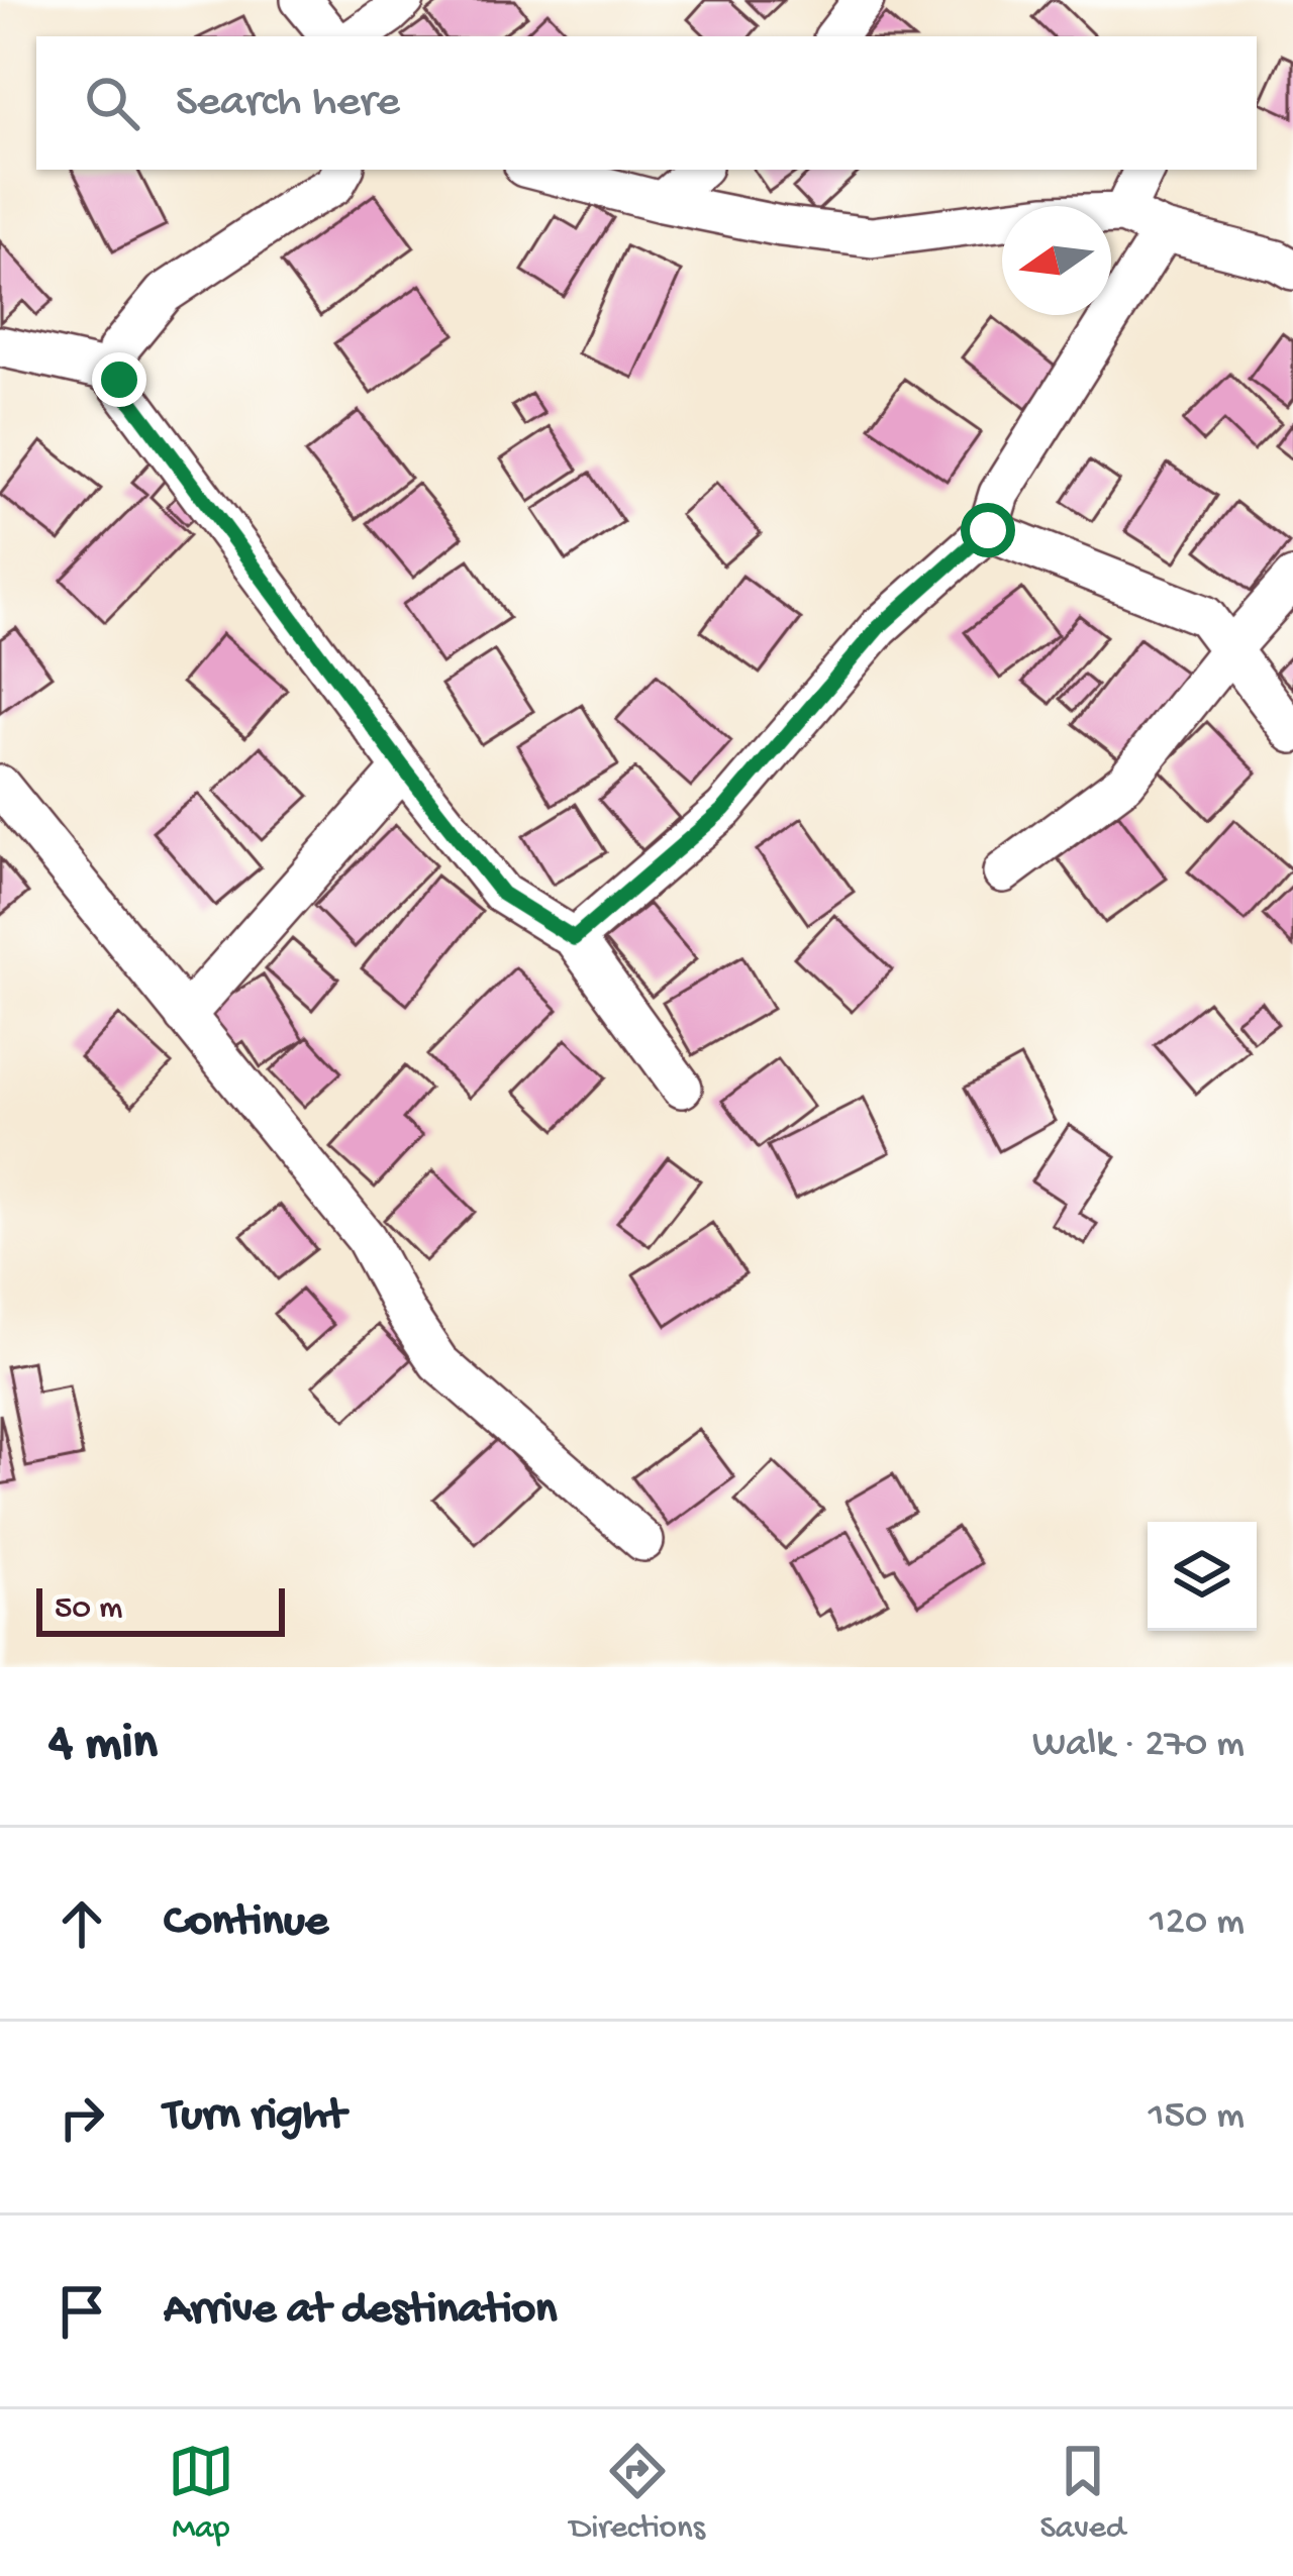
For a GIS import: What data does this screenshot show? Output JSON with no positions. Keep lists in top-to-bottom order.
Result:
{
  "scale_bar": "50 m",
  "north": "left",
  "page": {
    "search": "Search here",
    "scale": "50 m",
    "heading": ["4 min", "Walk · 270 m"],
    "list": [
      ["Continue", "120 m"],
      ["Turn right", "150 m"],
      "Arrive at destination"
    ],
    "nav": ["Map", "Directions", "Saved"]
  }
}
